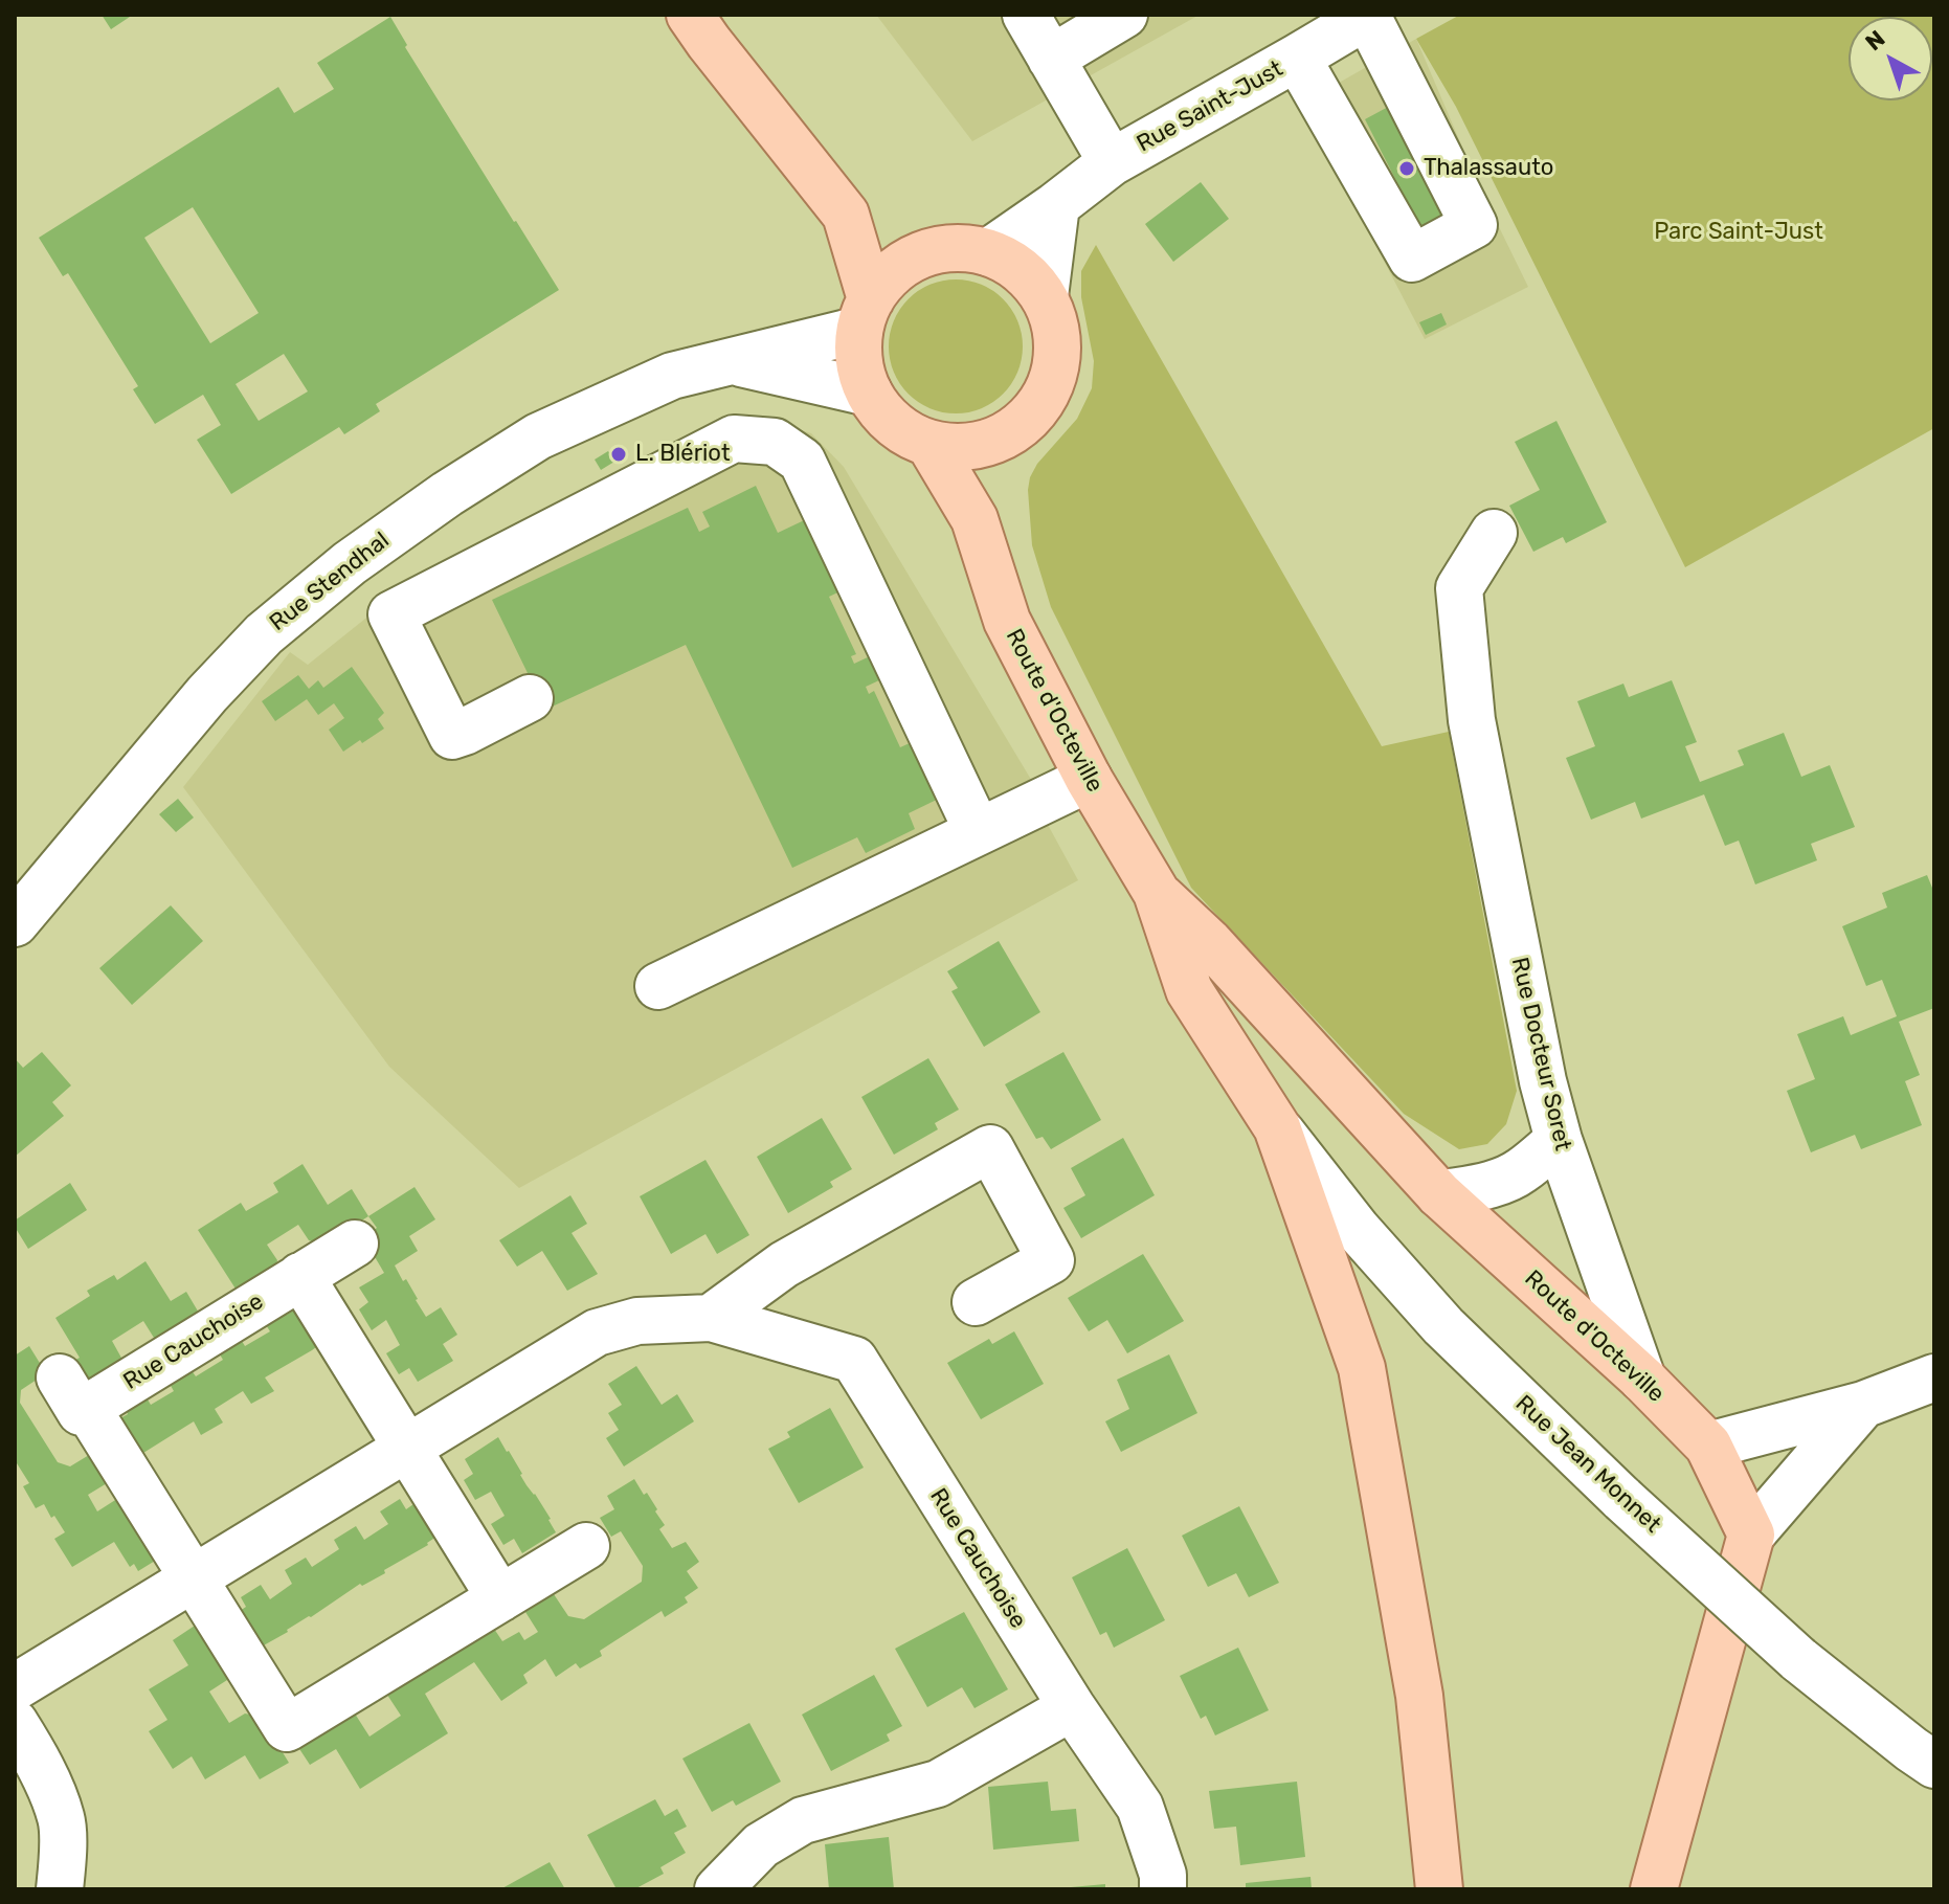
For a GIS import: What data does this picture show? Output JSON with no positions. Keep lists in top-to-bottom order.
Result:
{
  "streets": {
    "main road": ["Route d'Octeville"],
    "street": [
      "Rue Saint-Just",
      "Rue Stendhal",
      "Rue Docteur Soret",
      "Rue Cauchoise",
      "Rue Jean Monnet"
    ]
  },
  "crossings": [
    ["Rue Saint-Just", "Rue Stendhal"],
    ["Rue Saint-Just", "Route d'Octeville"],
    ["Rue Stendhal", "Route d'Octeville"],
    ["Route d'Octeville", "Rue Docteur Soret"],
    ["Route d'Octeville", "Rue Jean Monnet"]
  ],
  "parks": ["Parc Saint-Just"],
  "places": ["Thalassauto", "L. Blériot"],
  "north": "top left"
}
